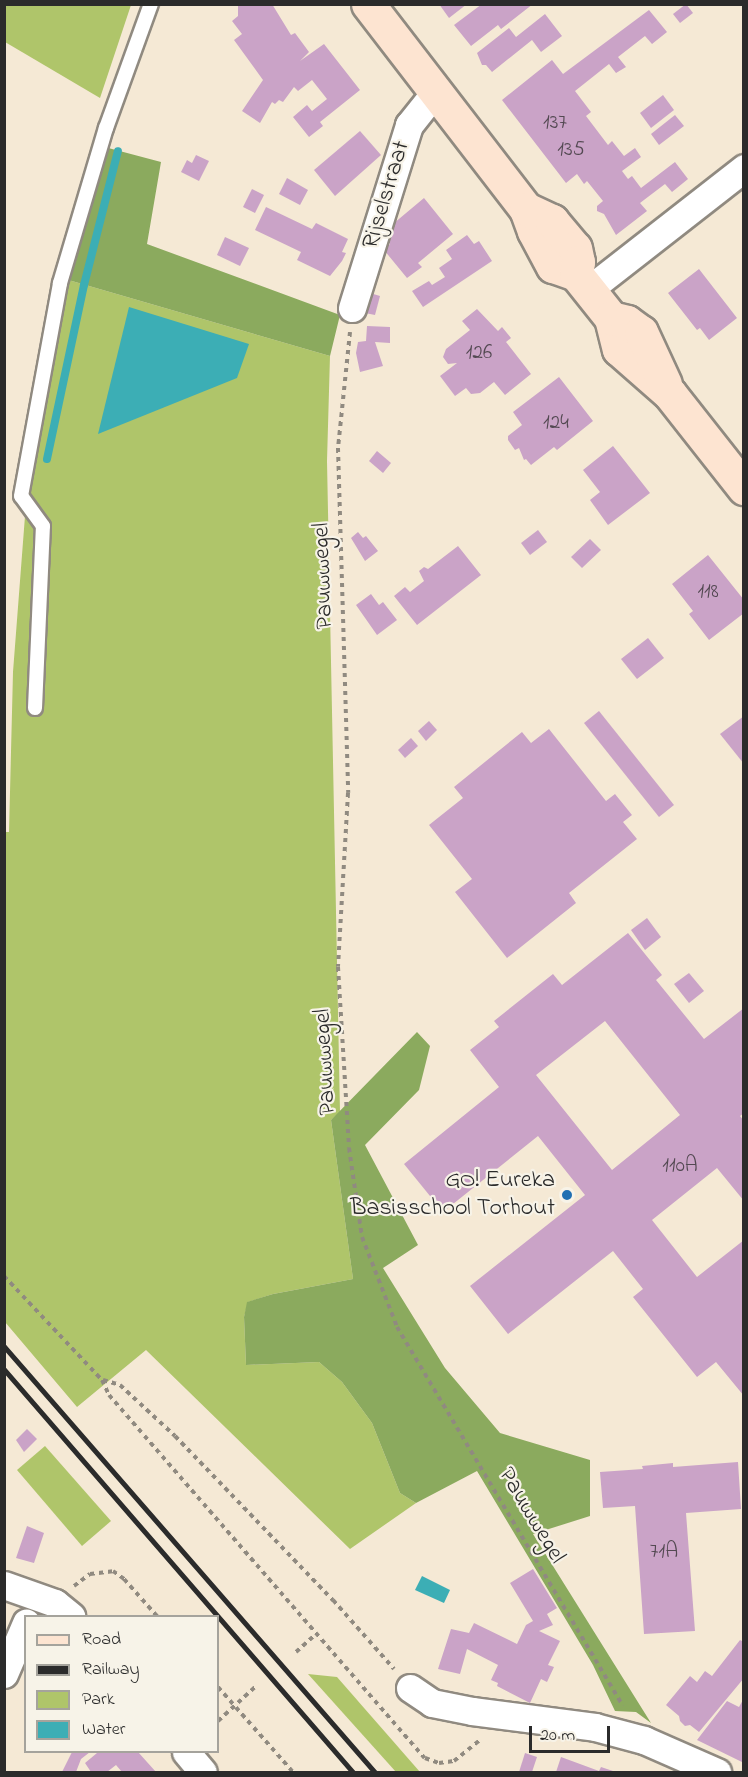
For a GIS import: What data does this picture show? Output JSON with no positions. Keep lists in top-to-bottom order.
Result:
{
  "streets": {
    "street": ["Rijselstraat"],
    "path": ["Pauwwegel"]
  },
  "crossings": [
    ["Rijselstraat", "Pauwwegel"]
  ],
  "places": ["GO! Eureka Basisschool Torhout"],
  "house_numbers": [
    "137",
    "135",
    "126",
    "124",
    "118",
    "110A",
    "71A"
  ],
  "legend": [
    "Road",
    "Railway",
    "Park",
    "Water"
  ],
  "scale_bar": "20 m"
}
